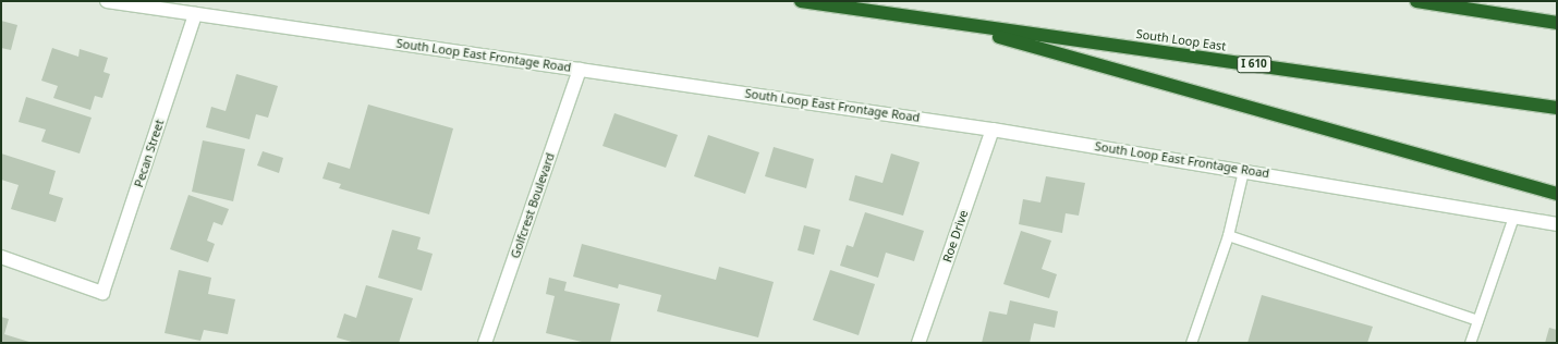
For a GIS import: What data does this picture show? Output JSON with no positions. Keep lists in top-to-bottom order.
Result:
{
  "streets": {
    "highway": ["South Loop East", "I 610"],
    "main road": [
      "South Loop East Frontage Road",
      "Pecan Street",
      "Golfcrest Boulevard",
      "Roe Drive"
    ]
  },
  "crossings": [
    ["South Loop East Frontage Road", "Pecan Street"],
    ["South Loop East Frontage Road", "Golfcrest Boulevard"],
    ["South Loop East Frontage Road", "Roe Drive"]
  ]
}
